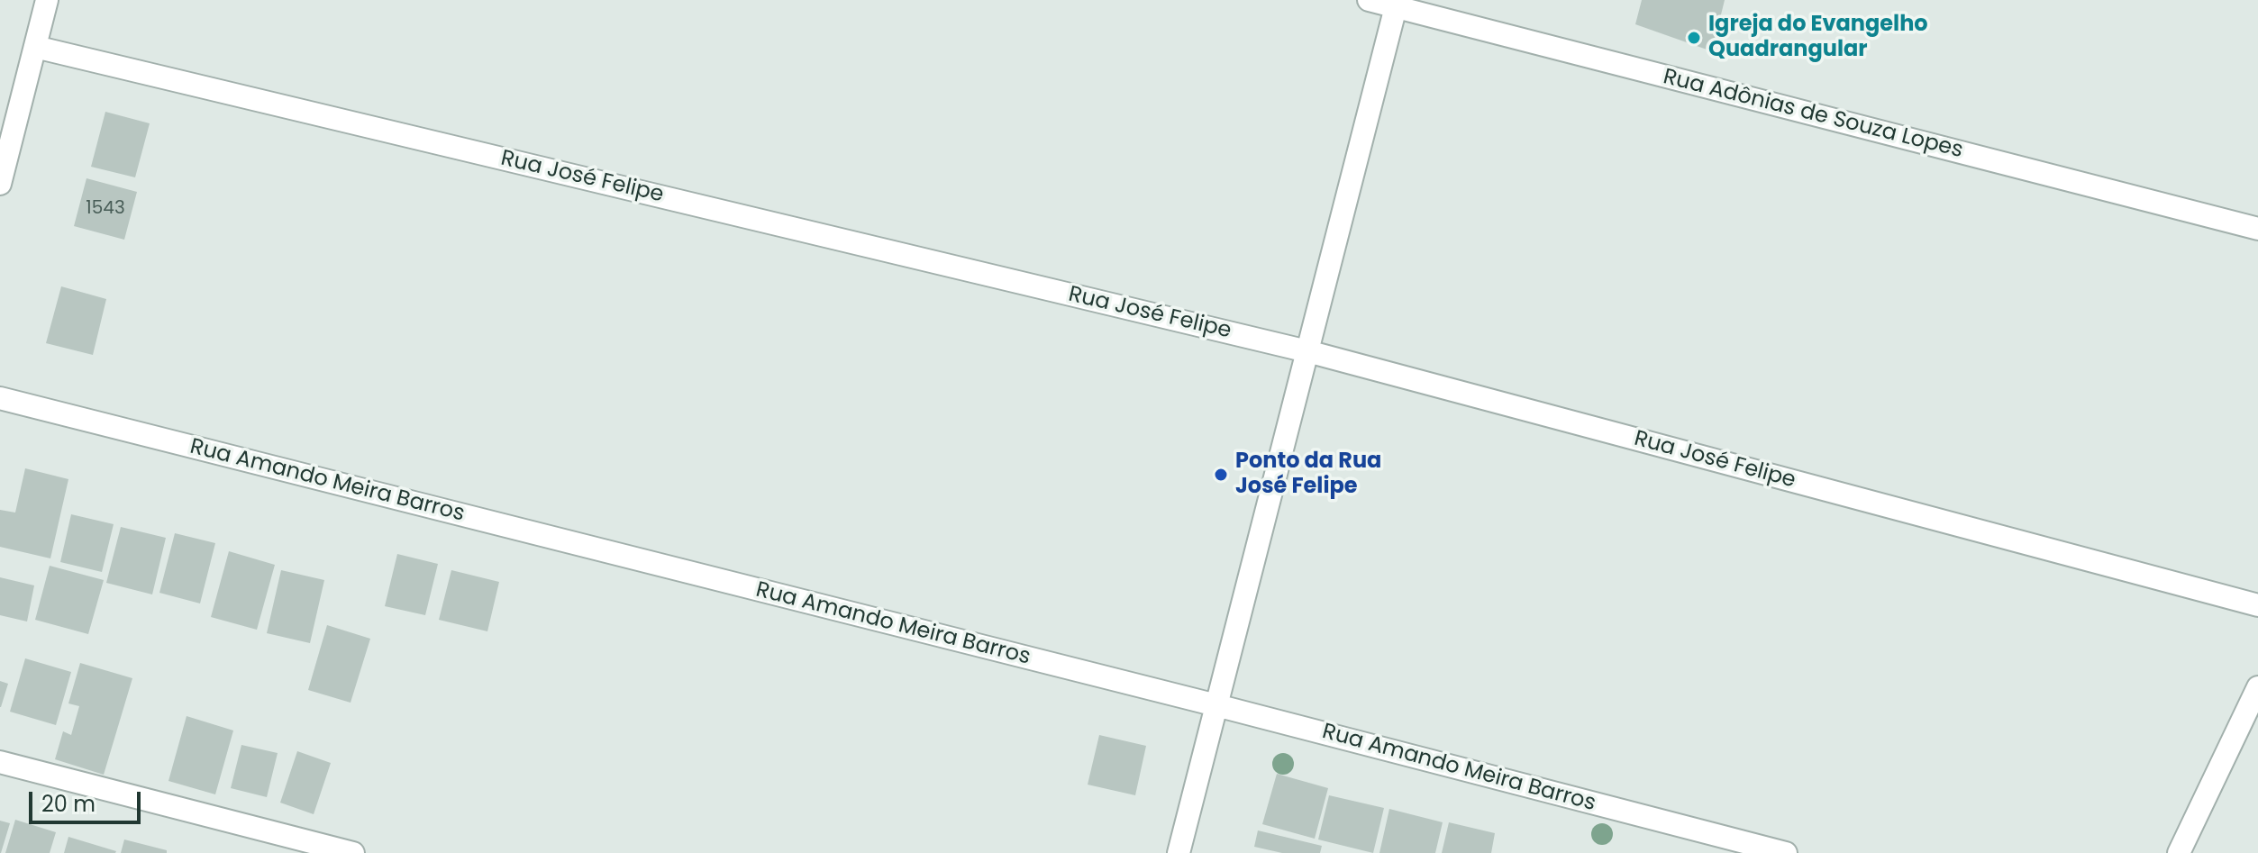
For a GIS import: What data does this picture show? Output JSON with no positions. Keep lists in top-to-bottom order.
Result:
{
  "streets": {
    "street": ["Rua Adônias de Souza Lopes", "Rua José Felipe", "Rua Amando Meira Barros"]
  },
  "places": ["Igreja do Evangelho Quadrangular", "Ponto da Rua José Felipe"],
  "house_numbers": ["1543"],
  "scale_bar": "20 m"
}
